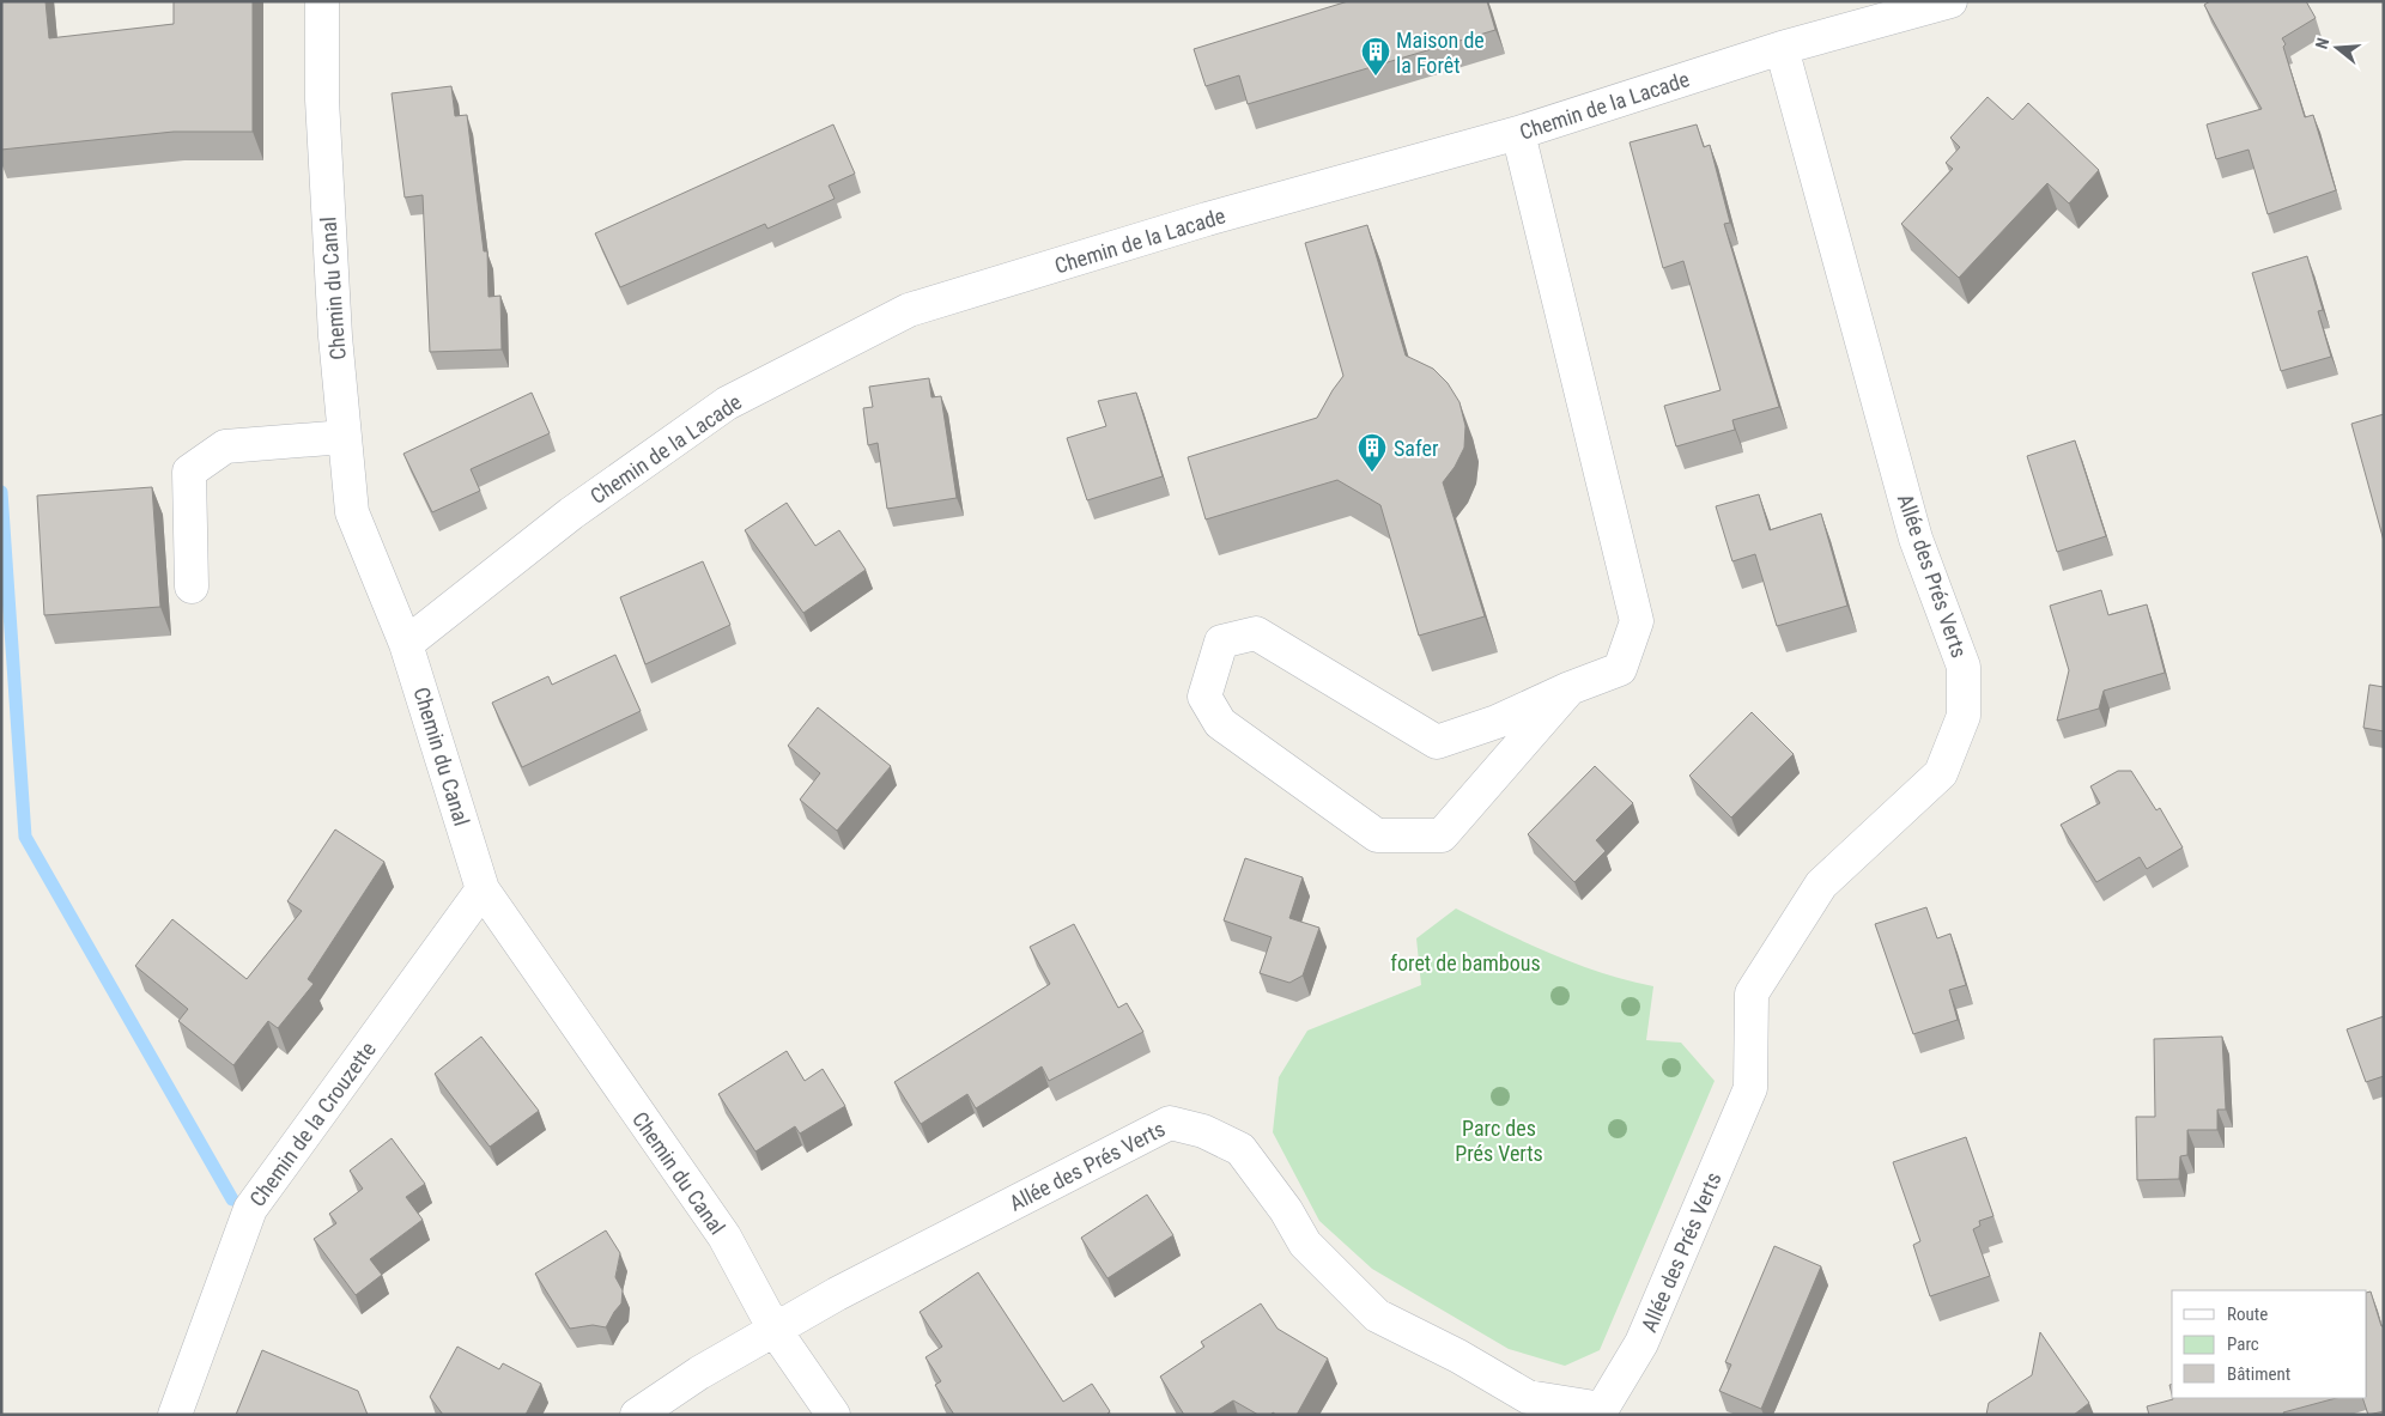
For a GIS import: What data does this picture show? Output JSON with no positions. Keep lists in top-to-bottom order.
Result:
{
  "streets": {
    "street": [
      "Chemin de la Lacade",
      "Chemin du Canal",
      "Allée des Prés Verts",
      "Chemin de la Crouzette"
    ]
  },
  "crossings": [
    ["Chemin de la Lacade", "Chemin du Canal"],
    ["Chemin de la Lacade", "Allée des Prés Verts"],
    ["Chemin du Canal", "Allée des Prés Verts"],
    ["Chemin du Canal", "Chemin de la Crouzette"]
  ],
  "parks": ["foret de bambous", "Parc des Prés Verts"],
  "places": {
    "building": ["Maison de la Forêt", "Safer"]
  },
  "legend": ["Route", "Parc", "Bâtiment"],
  "north": "left"
}
